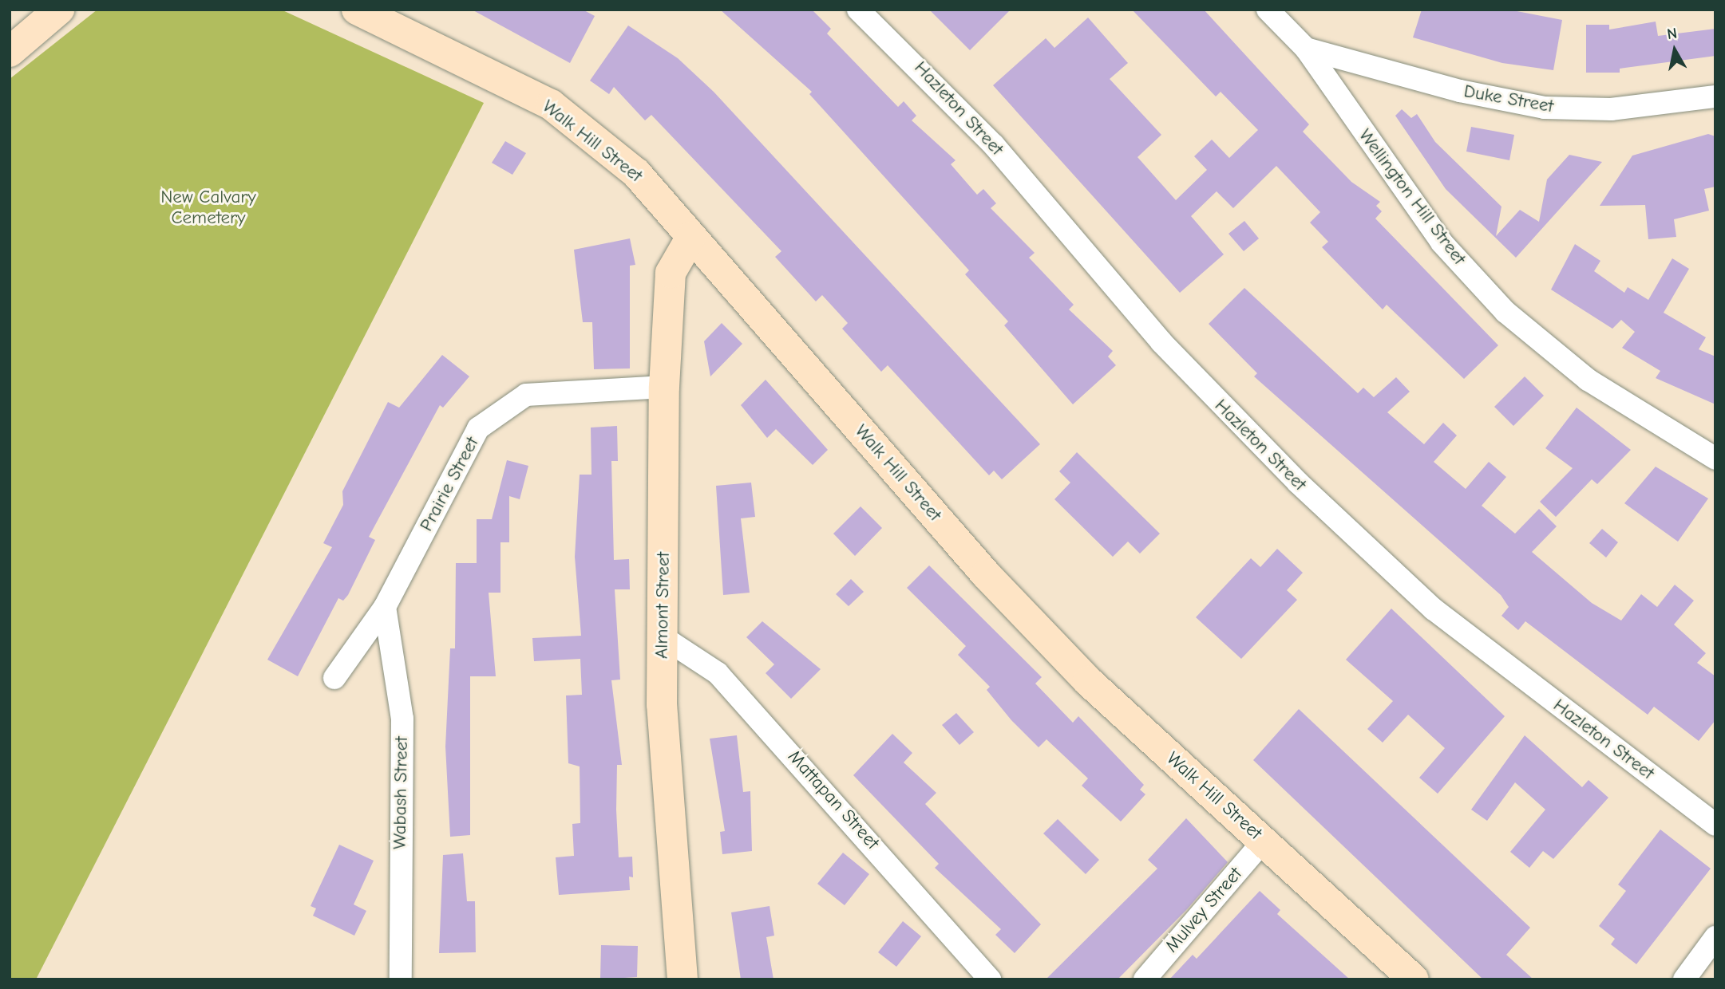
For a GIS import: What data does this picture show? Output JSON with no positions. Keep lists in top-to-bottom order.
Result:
{
  "streets": {
    "main road": ["Walk Hill Street", "Almont Street"],
    "street": [
      "Duke Street",
      "Hazleton Street",
      "Wellington Hill Street",
      "Prairie Street",
      "Wabash Street",
      "Mattapan Street",
      "Mulvey Street"
    ]
  },
  "crossings": [
    ["Duke Street", "Wellington Hill Street"],
    ["Walk Hill Street", "Almont Street"],
    ["Walk Hill Street", "Mulvey Street"],
    ["Prairie Street", "Almont Street"],
    ["Prairie Street", "Wabash Street"],
    ["Almont Street", "Mattapan Street"]
  ],
  "parks": ["New Calvary Cemetery"],
  "north": "top"
}
